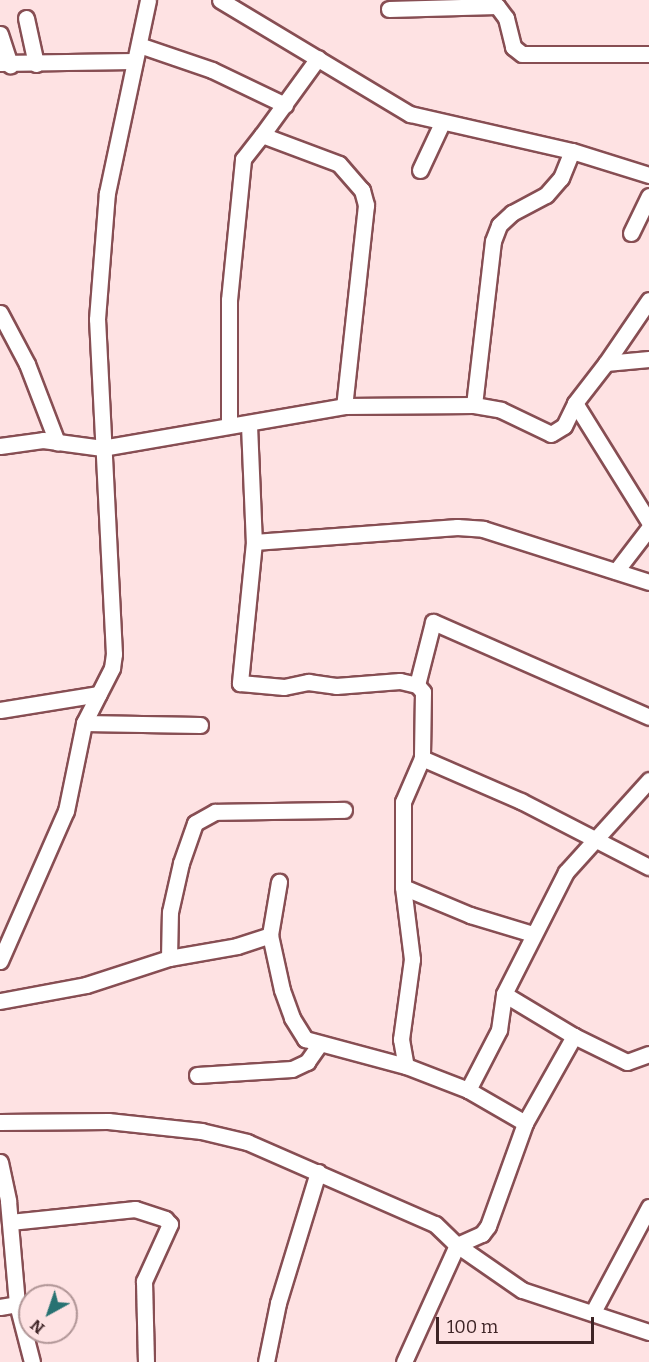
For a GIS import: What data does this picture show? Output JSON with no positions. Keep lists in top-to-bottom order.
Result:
{
  "scale_bar": "100 m",
  "north": "bottom left"
}
